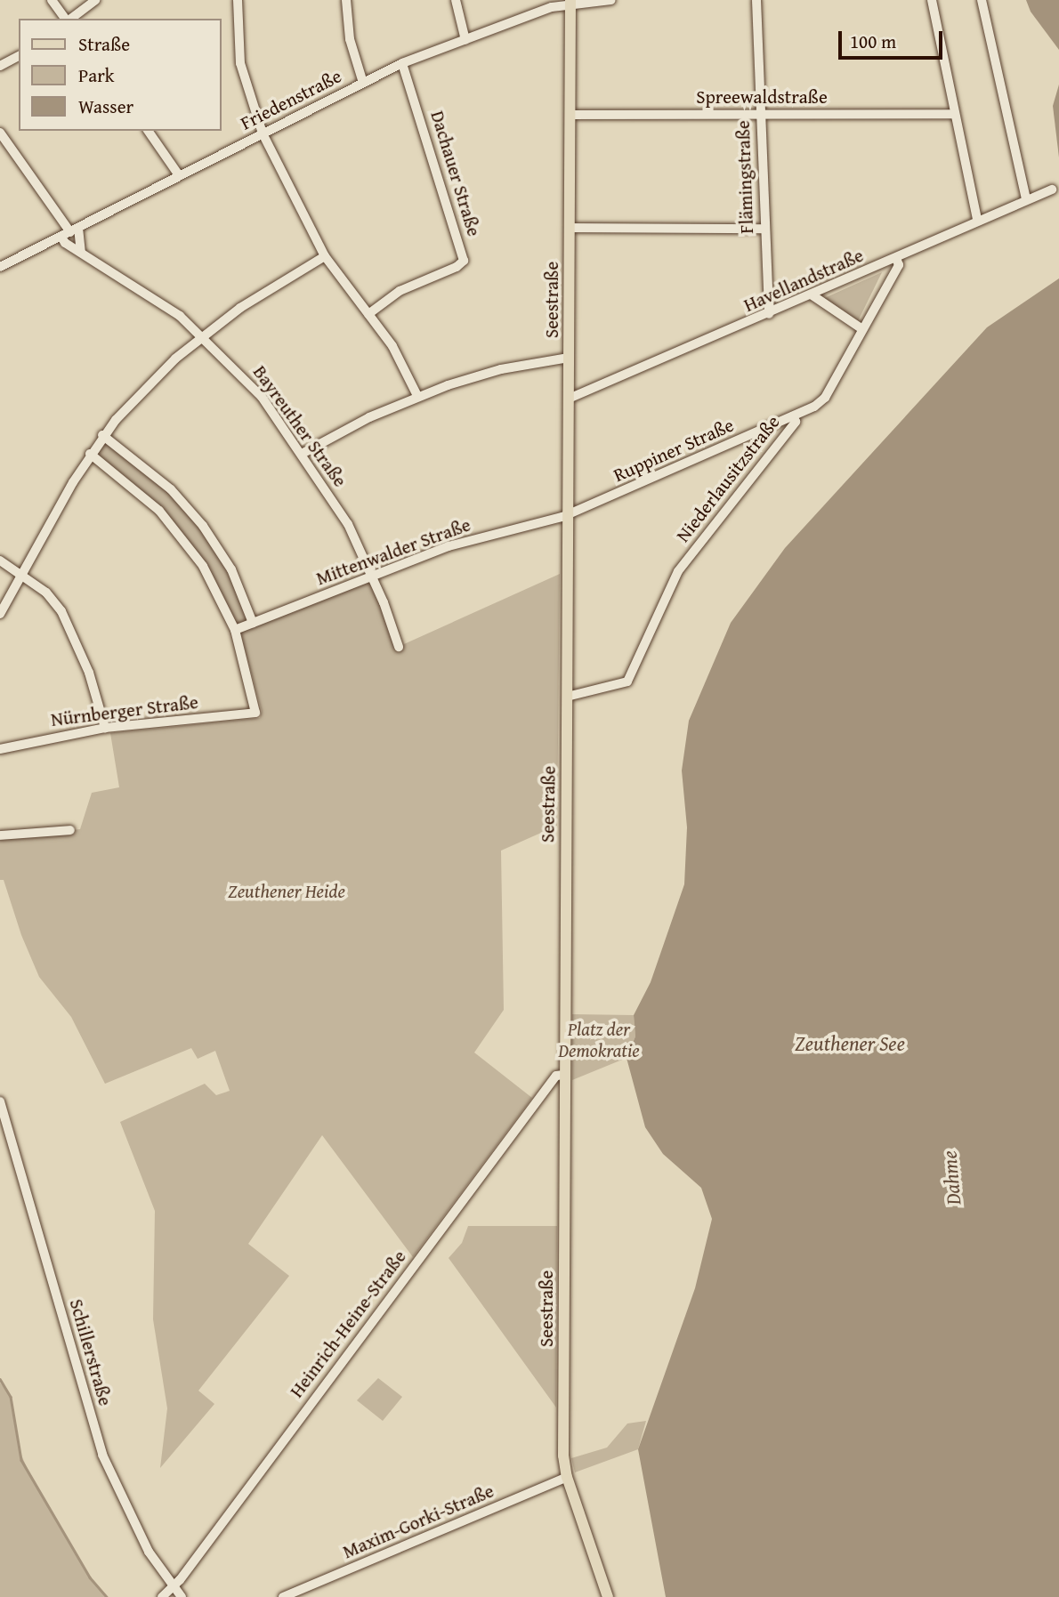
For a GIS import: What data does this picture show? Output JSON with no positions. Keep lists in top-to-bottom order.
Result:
{
  "streets": {
    "main road": ["Seestraße"],
    "street": [
      "Spreewaldstraße",
      "Friedenstraße",
      "Dachauer Straße",
      "Flämingstraße",
      "Havellandstraße",
      "Bayreuther Straße",
      "Ruppiner Straße",
      "Niederlausitzstraße",
      "Mittenwalder Straße",
      "Nürnberger Straße",
      "Heinrich-Heine-Straße",
      "Schillerstraße",
      "Maxim-Gorki-Straße"
    ]
  },
  "crossings": [
    ["Spreewaldstraße", "Flämingstraße"],
    ["Spreewaldstraße", "Seestraße"],
    ["Friedenstraße", "Dachauer Straße"],
    ["Friedenstraße", "Seestraße"],
    ["Friedenstraße", "Bayreuther Straße"],
    ["Flämingstraße", "Havellandstraße"],
    ["Havellandstraße", "Seestraße"],
    ["Havellandstraße", "Niederlausitzstraße"],
    ["Seestraße", "Ruppiner Straße"],
    ["Seestraße", "Niederlausitzstraße"],
    ["Seestraße", "Mittenwalder Straße"],
    ["Seestraße", "Heinrich-Heine-Straße"],
    ["Seestraße", "Maxim-Gorki-Straße"],
    ["Bayreuther Straße", "Mittenwalder Straße"],
    ["Ruppiner Straße", "Niederlausitzstraße"],
    ["Ruppiner Straße", "Mittenwalder Straße"],
    ["Mittenwalder Straße", "Nürnberger Straße"],
    ["Heinrich-Heine-Straße", "Schillerstraße"]
  ],
  "water": ["Zeuthener See", "Dahme"],
  "parks": ["Zeuthener Heide", "Platz der Demokratie"],
  "legend": ["Straße", "Park", "Wasser"],
  "scale_bar": "100 m"
}
